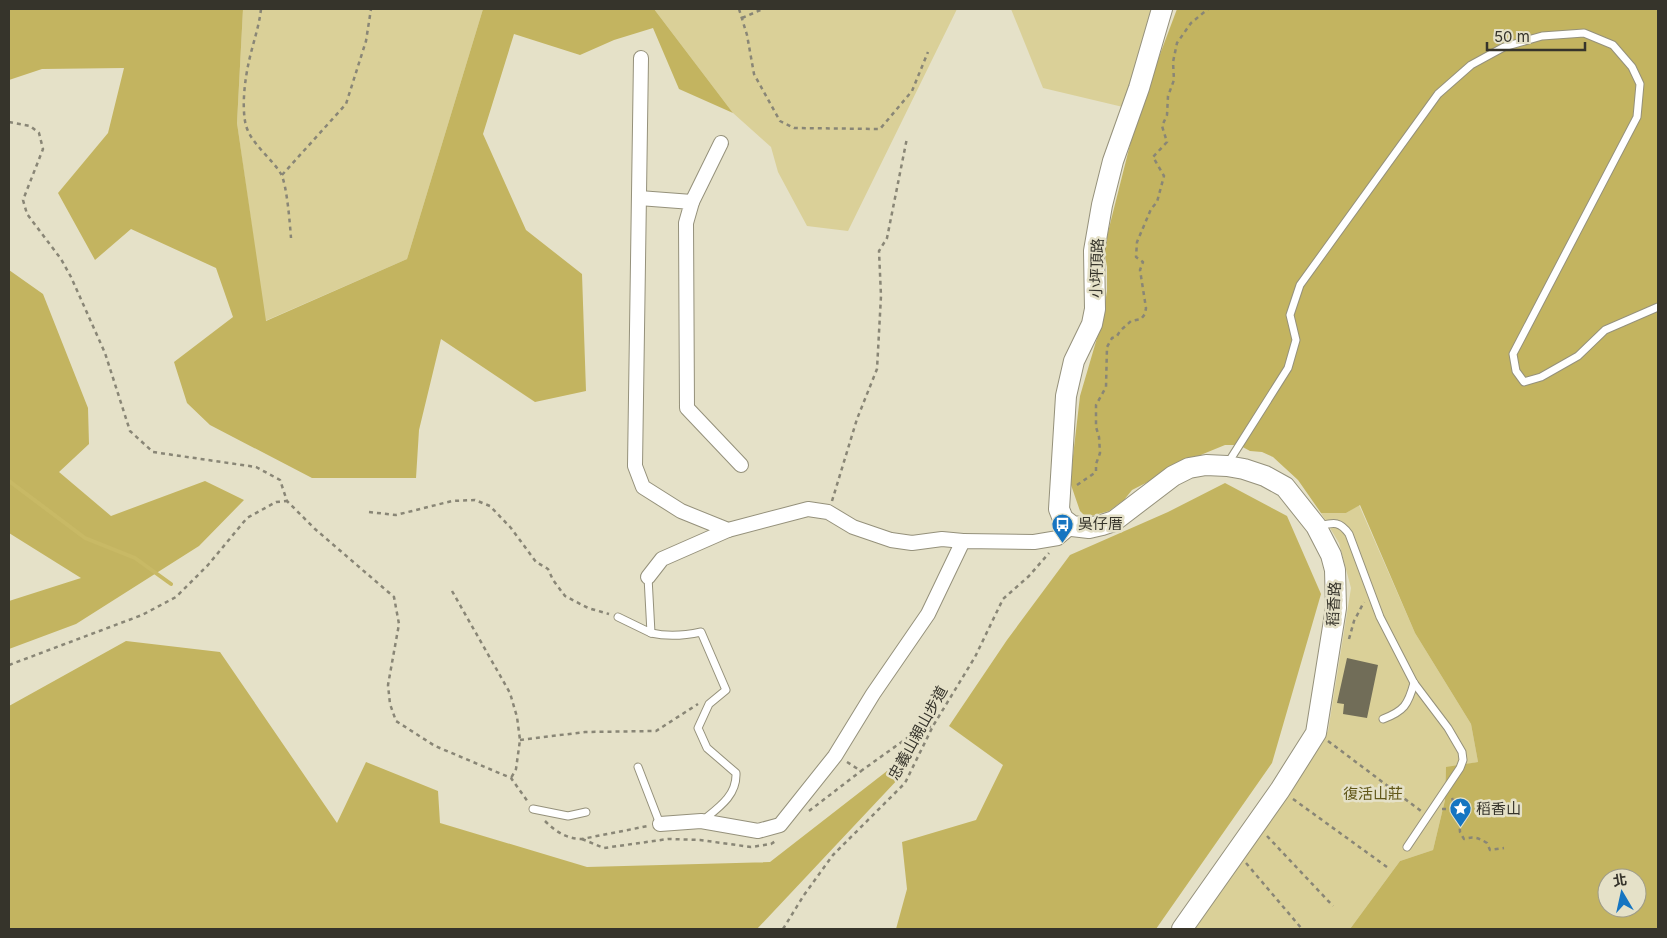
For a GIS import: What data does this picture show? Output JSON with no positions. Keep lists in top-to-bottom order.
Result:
{
  "streets": {
    "street": ["小坪頂路", "稻香路"],
    "path": ["忠義山親山步道"]
  },
  "crossings": [
    ["小坪頂路", "稻香路"],
    ["小坪頂路", "忠義山親山步道"],
    ["稻香路", "忠義山親山步道"]
  ],
  "parks": ["復活山莊"],
  "places": {
    "bus stop": ["吳仔厝"],
    "place": ["稻香山"]
  },
  "scale_bar": "50 m",
  "north": "top"
}
